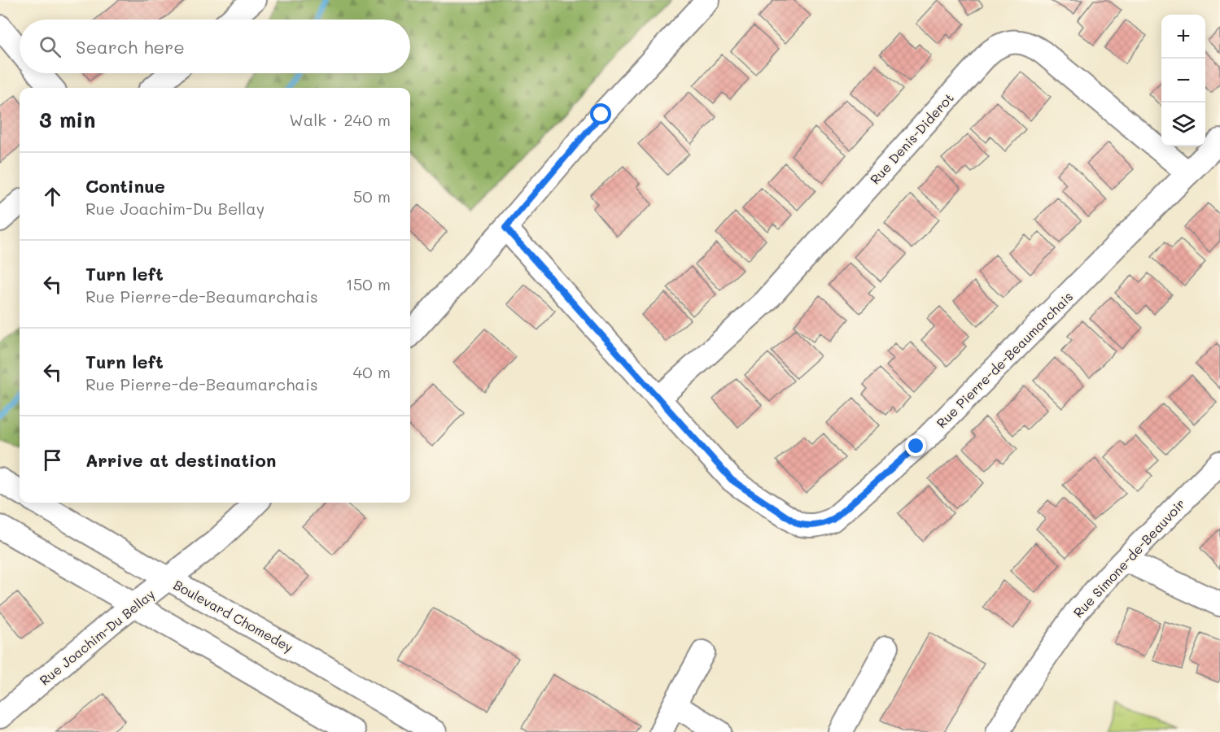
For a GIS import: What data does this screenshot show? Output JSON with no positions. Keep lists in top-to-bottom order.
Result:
{
  "streets": {
    "street": [
      "Rue Denis-Diderot",
      "Rue Pierre-de-Beaumarchais",
      "Rue Simone-de-Beauvoir",
      "Boulevard Chomedey",
      "Rue Joachim-Du Bellay"
    ]
  },
  "crossings": [
    ["Rue Denis-Diderot", "Rue Pierre-de-Beaumarchais"],
    ["Boulevard Chomedey", "Rue Joachim-Du Bellay"]
  ],
  "page": {
    "map_buttons": ["+", "−"],
    "search": "Search here",
    "heading": ["3 min", "Walk · 240 m"],
    "list": [
      ["Continue", "Rue Joachim-Du Bellay", "50 m"],
      ["Turn left", "Rue Pierre-de-Beaumarchais", "150 m"],
      ["Turn left", "Rue Pierre-de-Beaumarchais", "40 m"],
      "Arrive at destination"
    ]
  }
}
